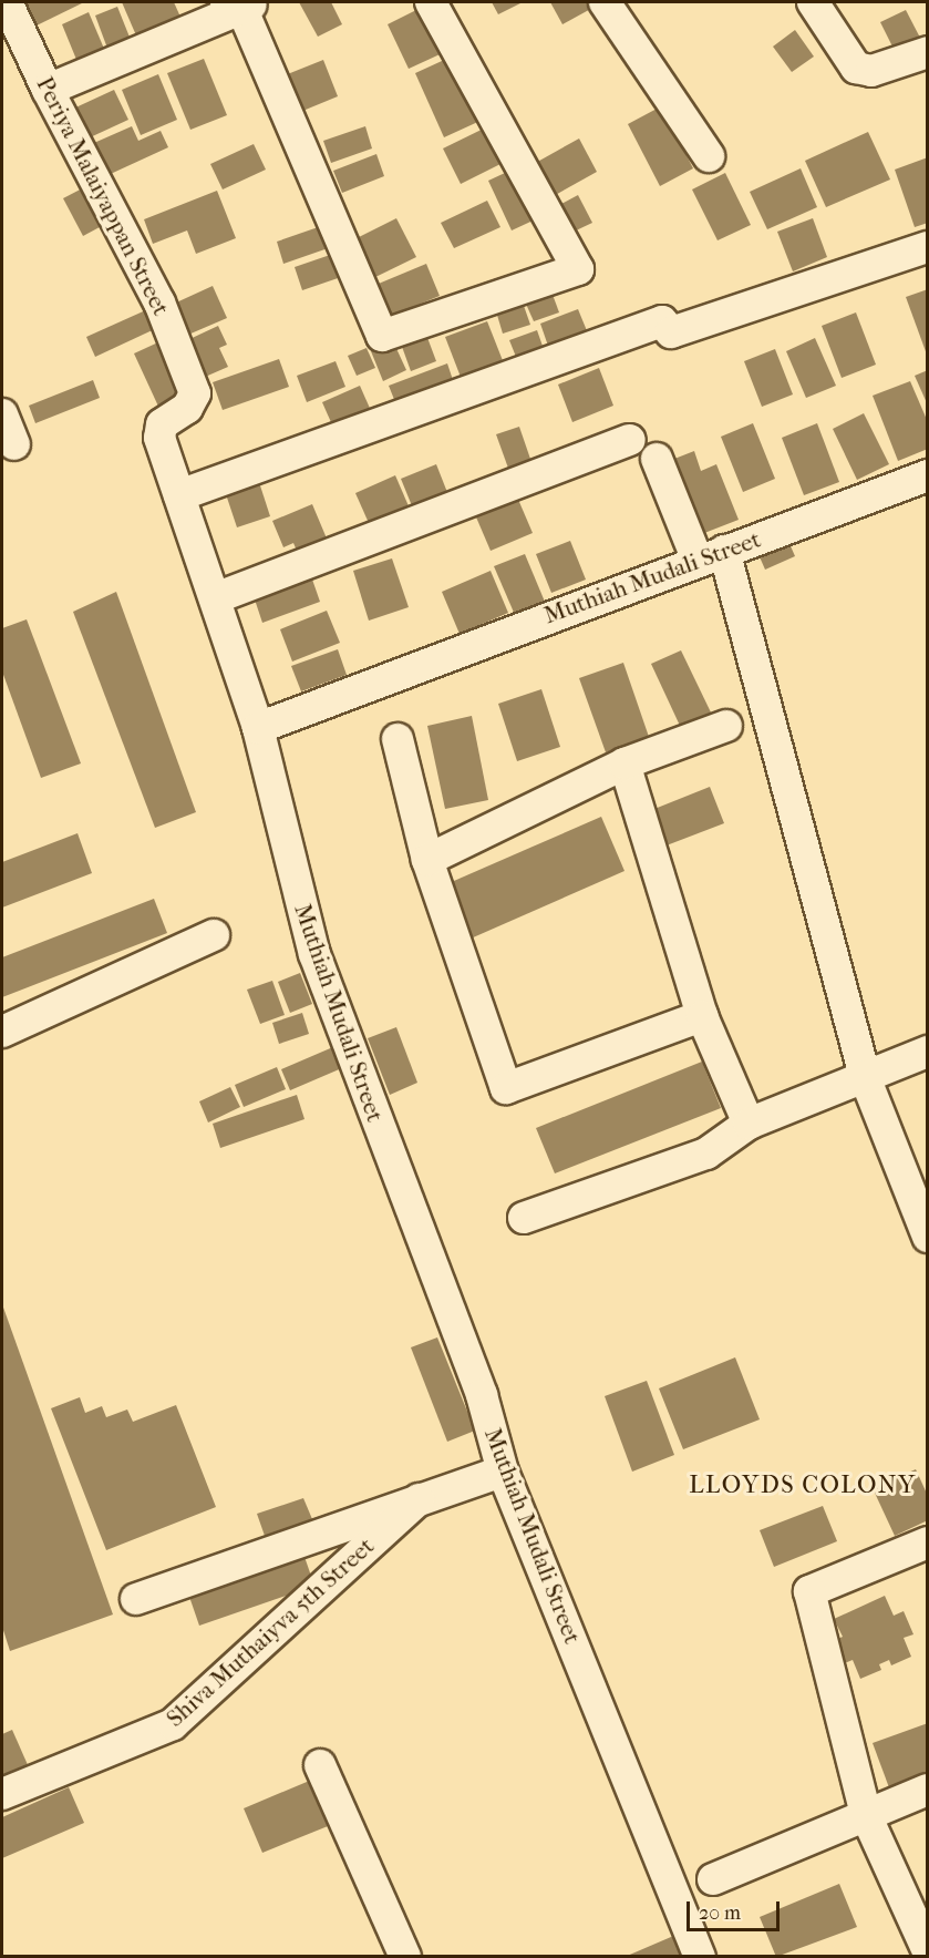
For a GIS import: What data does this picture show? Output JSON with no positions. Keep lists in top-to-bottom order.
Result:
{
  "streets": {
    "street": ["Periya Malaiyappan Street", "Muthiah Mudali Street", "Shiva Muthaiyva 5th Street"]
  },
  "districts": ["LLOYDS COLONY"],
  "scale_bar": "20 m"
}
